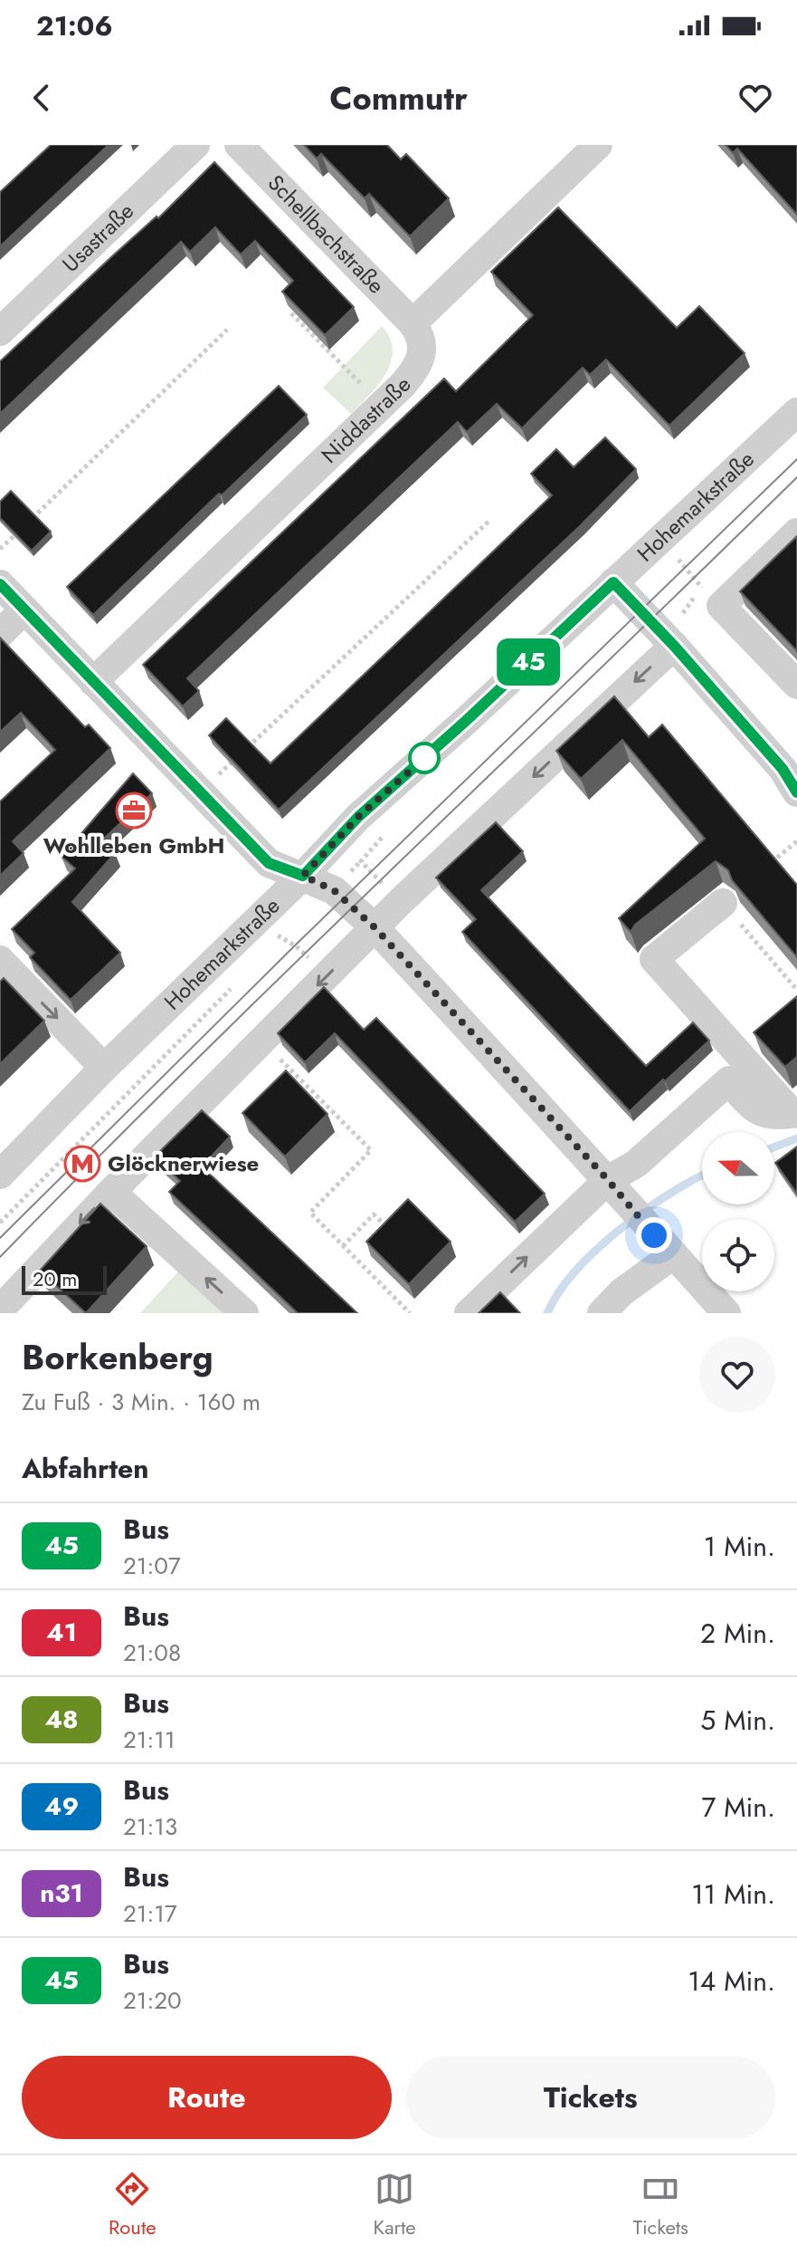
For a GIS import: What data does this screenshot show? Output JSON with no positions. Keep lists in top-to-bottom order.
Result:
{
  "streets": {
    "street": [
      "Schellbachstraße",
      "Usastraße",
      "Niddastraße",
      "Hohemarkstraße"
    ]
  },
  "crossings": [
    ["Schellbachstraße", "Niddastraße"]
  ],
  "places": {
    "office": ["Wohlleben GmbH"],
    "metro station": ["Glöcknerwiese"]
  },
  "lines": ["bus line 45"],
  "scale_bar": "20 m",
  "north": "left",
  "page": {
    "status": "21:06",
    "header": "Commutr",
    "on_map": "45",
    "scale": "20 m",
    "heading": [
      ["Borkenberg", "Zu Fuß · 3 Min. · 160 m"],
      "Abfahrten"
    ],
    "list": [
      {
        "mark": "45",
        "name": "Bus",
        "note": "21:07",
        "value": "1 Min."
      },
      {
        "mark": "41",
        "name": "Bus",
        "note": "21:08",
        "value": "2 Min."
      },
      {
        "mark": "48",
        "name": "Bus",
        "note": "21:11",
        "value": "5 Min."
      },
      {
        "mark": "49",
        "name": "Bus",
        "note": "21:13",
        "value": "7 Min."
      },
      {
        "mark": "n31",
        "name": "Bus",
        "note": "21:17",
        "value": "11 Min."
      },
      {
        "mark": "45",
        "name": "Bus",
        "note": "21:20",
        "value": "14 Min."
      }
    ],
    "buttons": ["Route", "Tickets"],
    "tabs": ["Route", "Karte", "Tickets"]
  }
}
